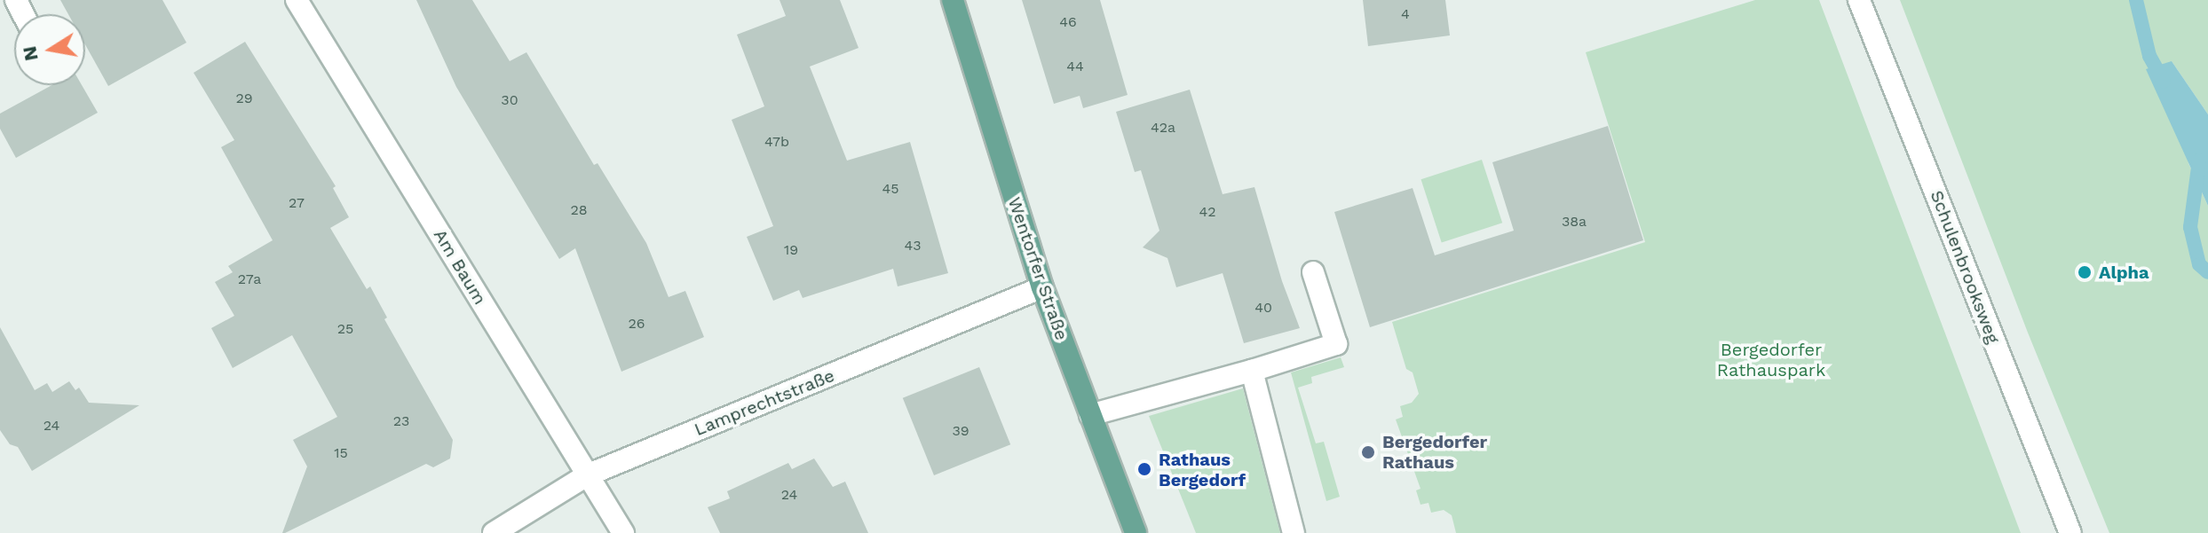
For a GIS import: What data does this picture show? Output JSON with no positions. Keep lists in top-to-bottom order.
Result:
{
  "streets": {
    "main road": ["Wentorfer Straße"],
    "street": ["Am Baum", "Schulenbrooksweg", "Lamprechtstraße"]
  },
  "crossings": [
    ["Am Baum", "Lamprechtstraße"],
    ["Wentorfer Straße", "Lamprechtstraße"]
  ],
  "parks": ["Bergedorfer Rathauspark"],
  "places": ["Alpha", "Bergedorfer Rathaus", "Rathaus Bergedorf"],
  "house_numbers": [
    "4",
    "46",
    "44",
    "29",
    "30",
    "42a",
    "47b",
    "45",
    "27",
    "28",
    "42",
    "38a",
    "43",
    "19",
    "27a",
    "40",
    "26",
    "25",
    "23",
    "24",
    "39",
    "15",
    "24"
  ],
  "north": "left"
}
